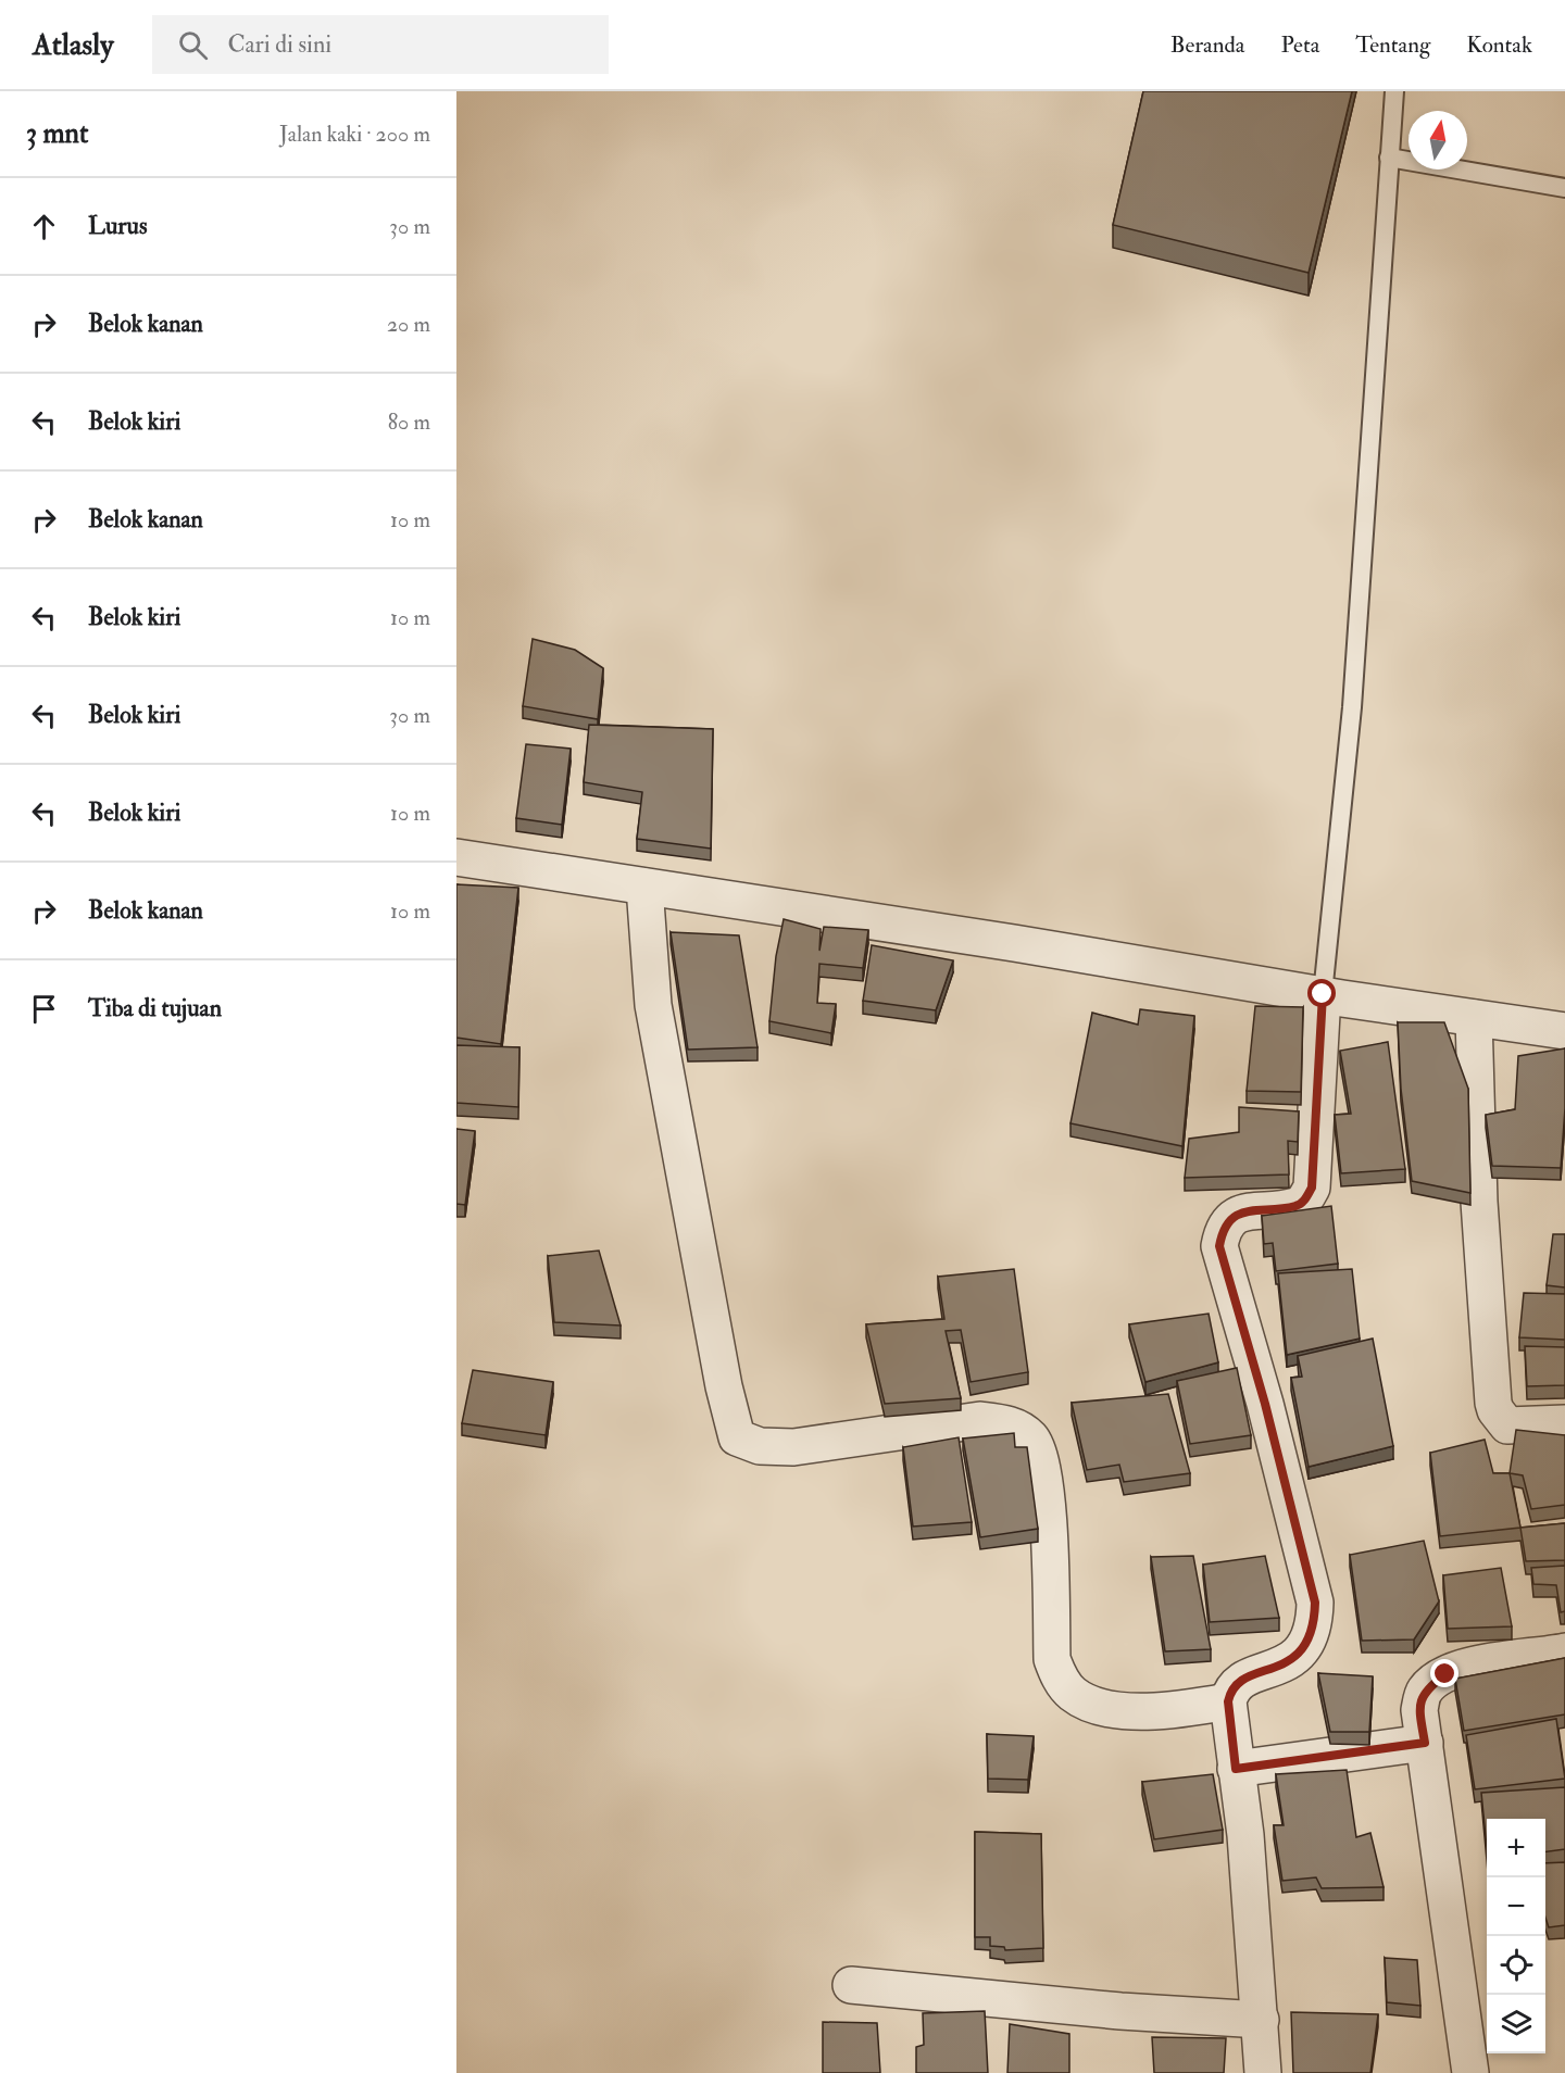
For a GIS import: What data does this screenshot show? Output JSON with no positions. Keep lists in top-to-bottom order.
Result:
{
  "north": "top",
  "page": {
    "header": "Atlasly",
    "search": "Cari di sini",
    "nav": [
      "Beranda",
      "Peta",
      "Tentang",
      "Kontak"
    ],
    "heading": ["3 mnt", "Jalan kaki · 200 m"],
    "list": [
      ["Lurus", "30 m"],
      ["Belok kanan", "20 m"],
      ["Belok kiri", "80 m"],
      ["Belok kanan", "10 m"],
      ["Belok kiri", "10 m"],
      ["Belok kiri", "30 m"],
      ["Belok kiri", "10 m"],
      ["Belok kanan", "10 m"],
      "Tiba di tujuan"
    ],
    "map_buttons": ["+", "−"]
  }
}
